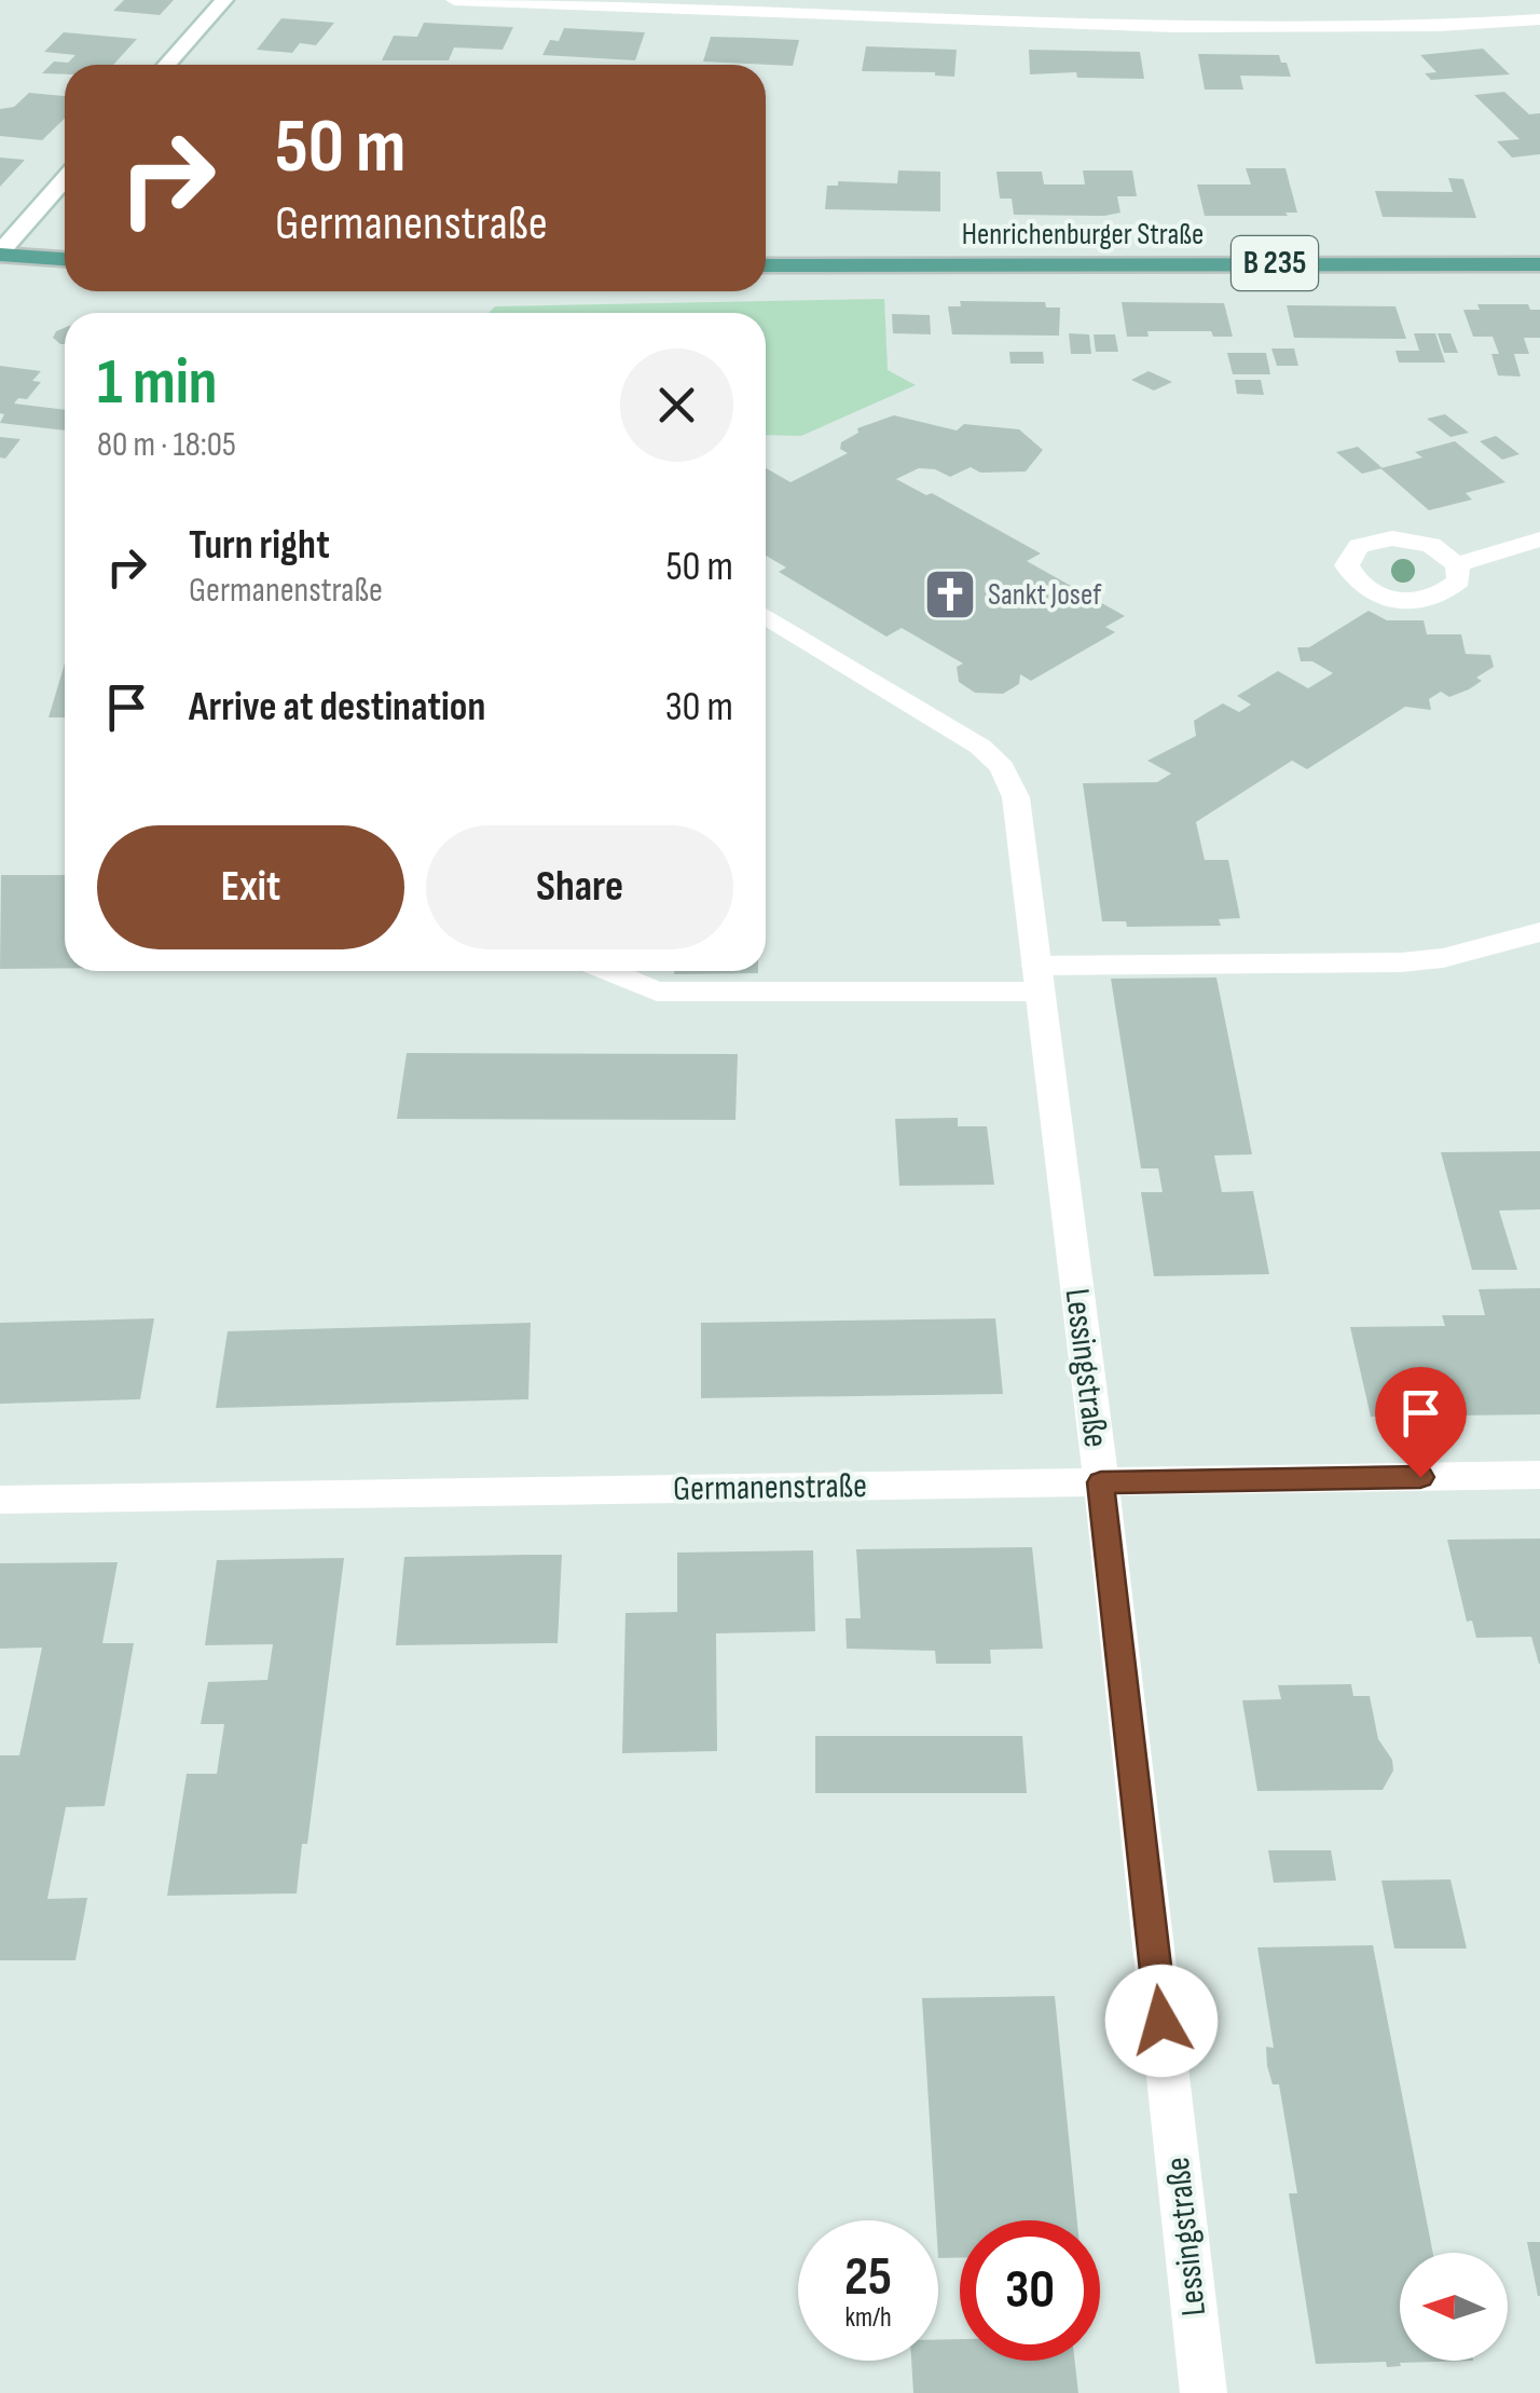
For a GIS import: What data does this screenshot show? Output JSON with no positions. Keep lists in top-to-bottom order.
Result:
{
  "streets": {
    "main road": ["Henrichenburger Straße", "B 235"],
    "street": ["Lessingstraße", "Germanenstraße"]
  },
  "crossings": [
    ["Lessingstraße", "Germanenstraße"]
  ],
  "places": {
    "church": ["Sankt Josef"]
  },
  "north": "left",
  "page": {
    "turn": ["50 m", "Germanenstraße"],
    "heading": ["1 min", "80 m · 18:05"],
    "list": [
      {
        "name": "Turn right",
        "note": "Germanenstraße",
        "value": "50 m"
      },
      {
        "name": "Arrive at destination",
        "value": "30 m"
      }
    ],
    "buttons": ["Exit", "Share"],
    "speed": "25 km/h",
    "limit": "30"
  }
}
